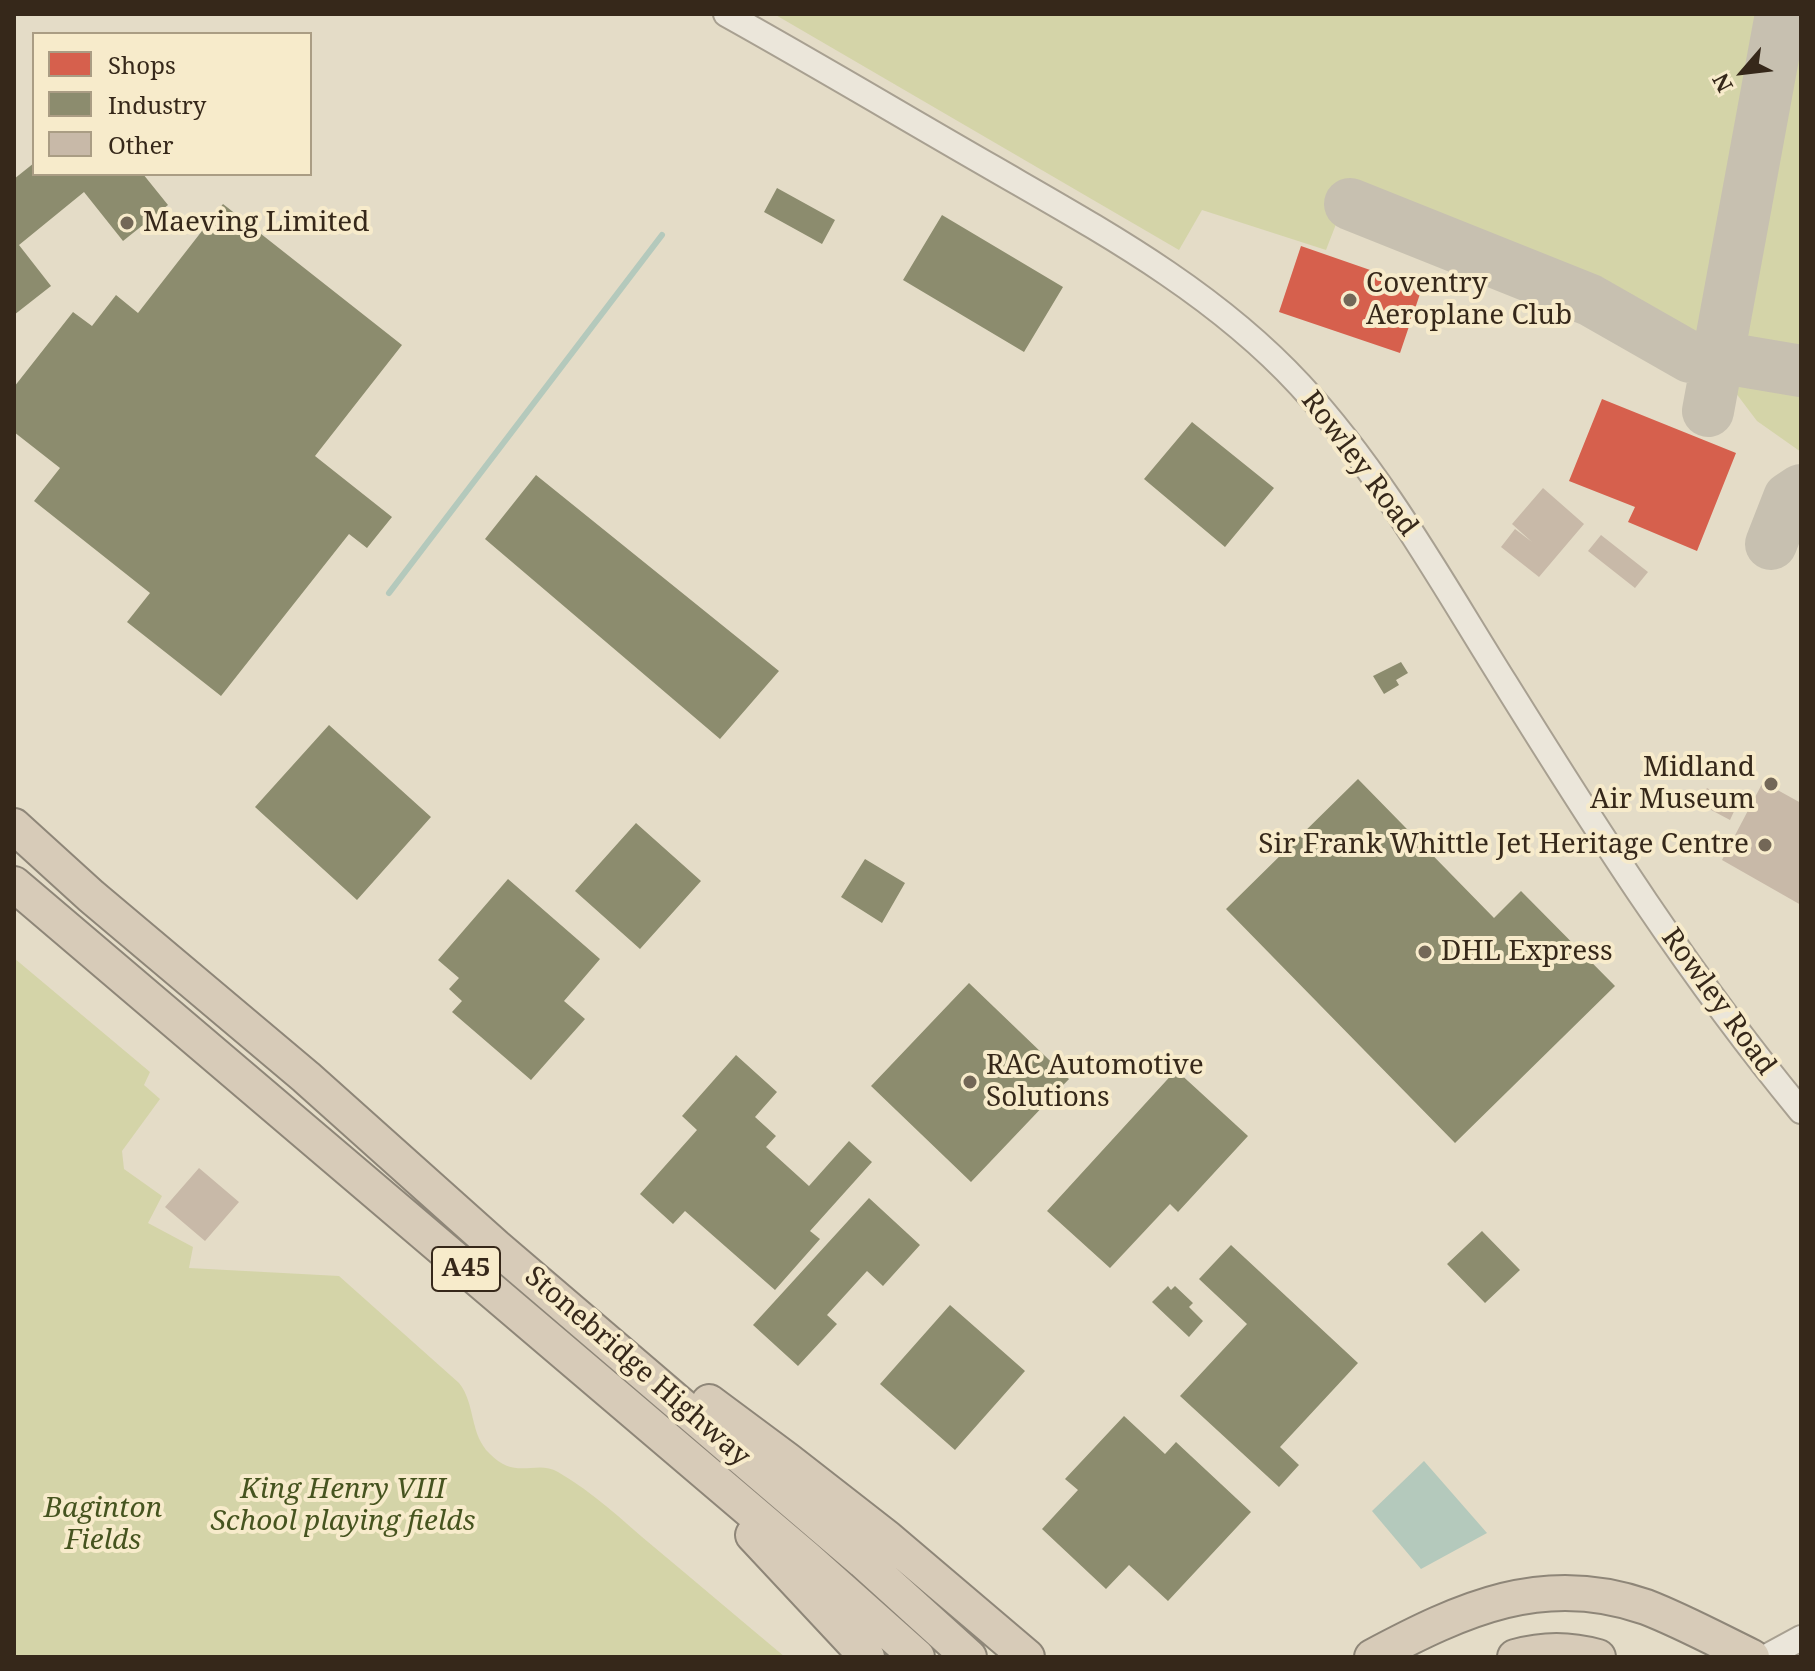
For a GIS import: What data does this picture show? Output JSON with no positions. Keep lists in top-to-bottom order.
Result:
{
  "streets": {
    "highway": ["A45", "Stonebridge Highway"],
    "street": ["Rowley Road"]
  },
  "parks": ["King Henry VIII School playing fields", "Baginton Fields"],
  "places": [
    "Maeving Limited",
    "Coventry Aeroplane Club",
    "Midland Air Museum",
    "Sir Frank Whittle Jet Heritage Centre",
    "DHL Express",
    "RAC Automotive Solutions"
  ],
  "legend": ["Shops", "Industry", "Other"],
  "north": "bottom left"
}
